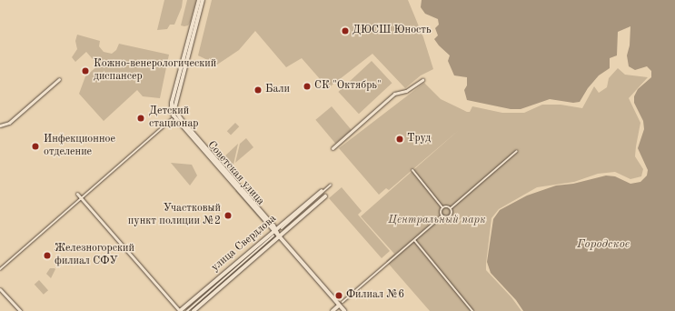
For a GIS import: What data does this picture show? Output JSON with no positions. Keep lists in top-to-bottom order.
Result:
{
  "streets": {
    "main road": ["Советская улица"],
    "street": ["улица Свердлова"]
  },
  "crossings": [
    ["Советская улица", "улица Свердлова"]
  ],
  "water": ["Городское"],
  "parks": ["Центральный парк"],
  "places": [
    "ДЮСШ Юность",
    "Кожно-венерологический диспансер",
    "СК \"Октябрь\"",
    "Бали",
    "Детский стационар",
    "Труд",
    "Инфекционное отделение",
    "Участковый пункт полиции №2",
    "Железногорский филиал СФУ",
    "Филиал №6"
  ]
}
